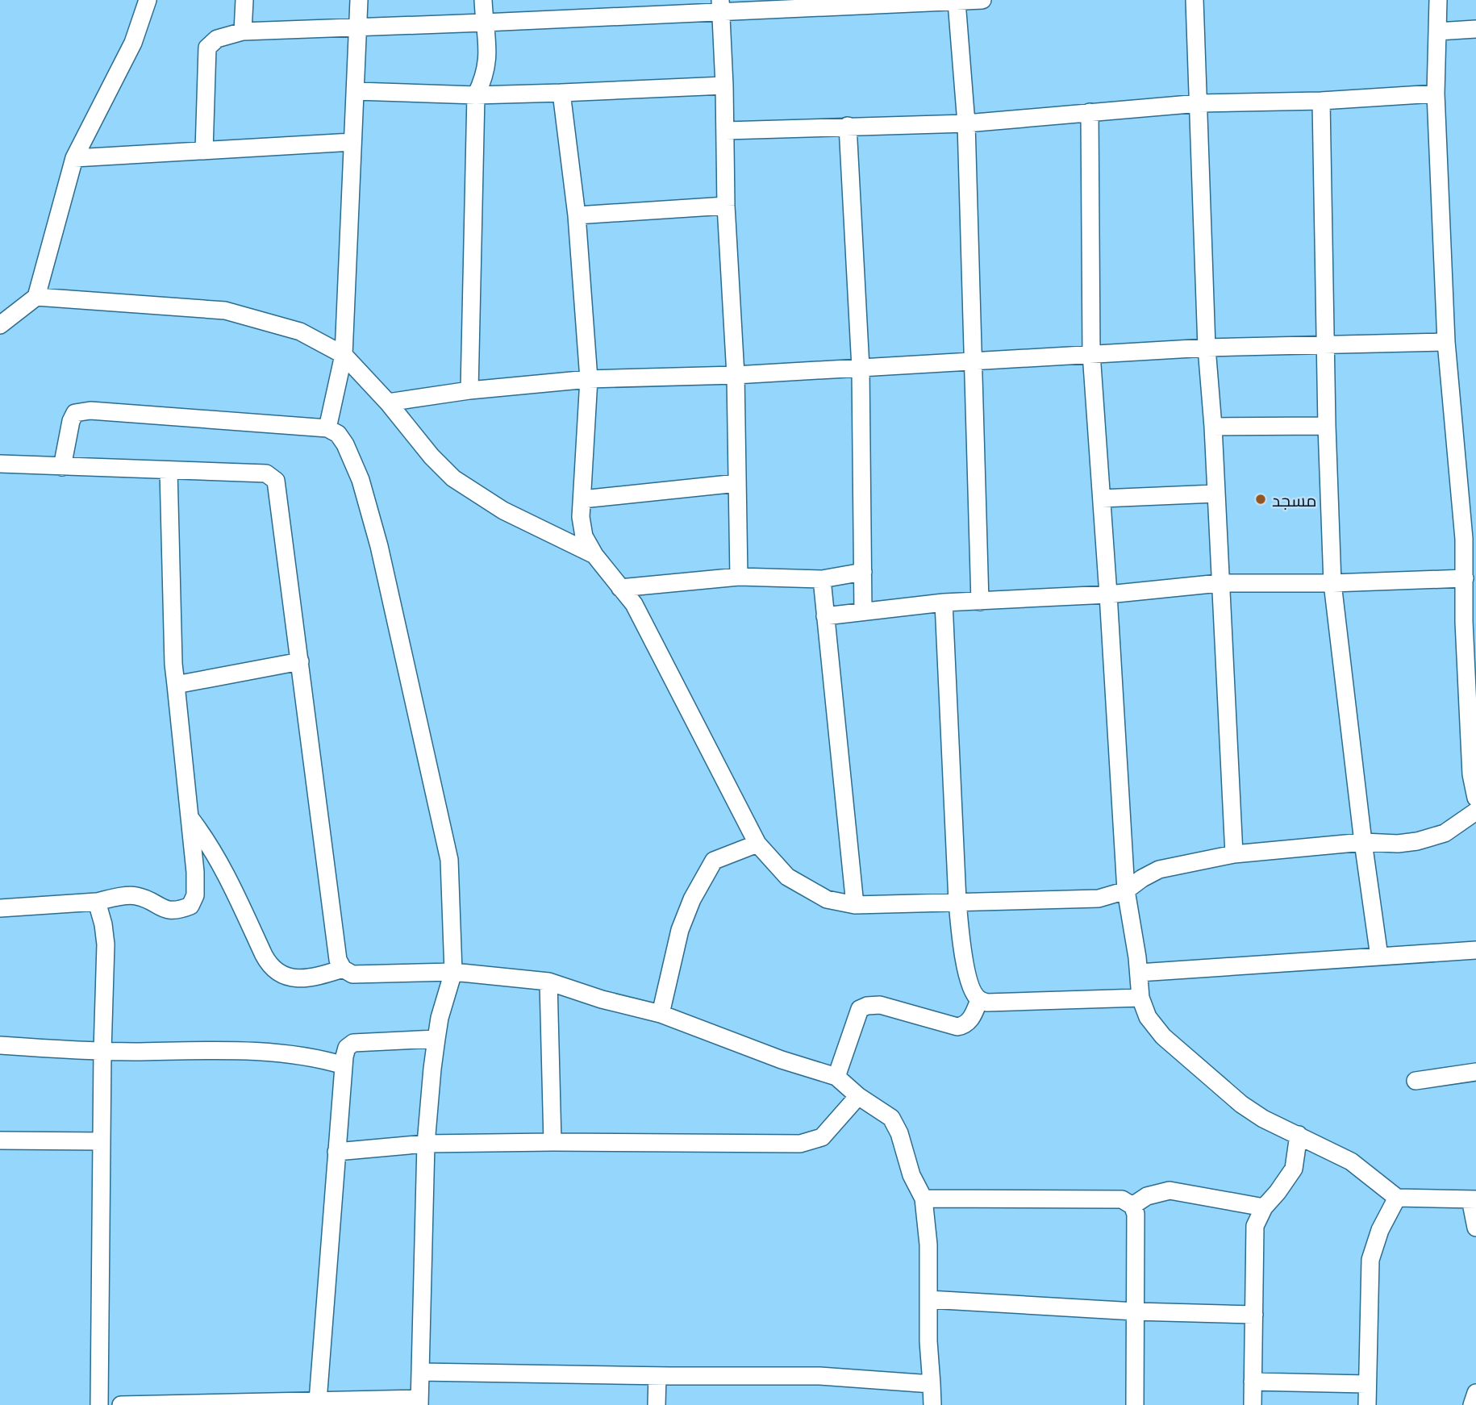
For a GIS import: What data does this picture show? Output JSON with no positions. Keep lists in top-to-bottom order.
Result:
{
  "places": ["مسجد"]
}
